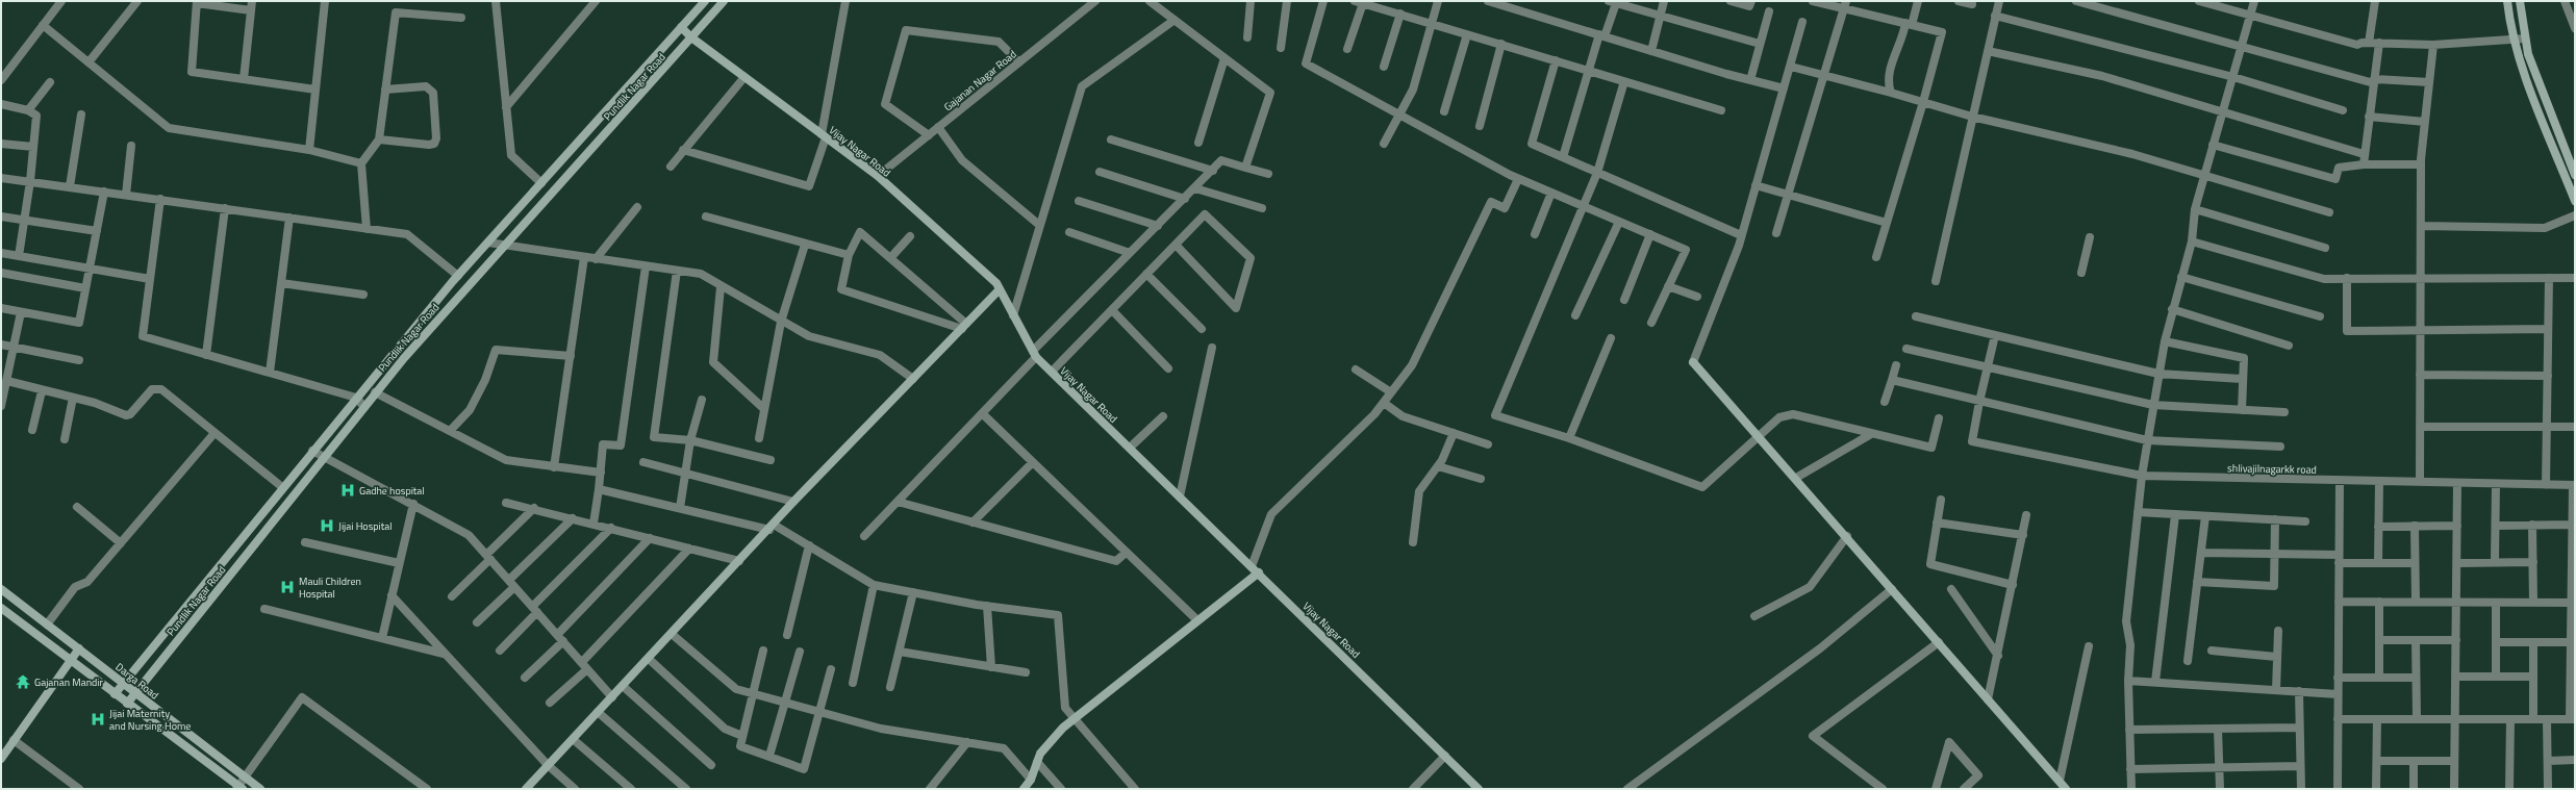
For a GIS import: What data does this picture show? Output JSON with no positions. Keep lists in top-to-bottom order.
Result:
{
  "streets": {
    "street": [
      "Gajanan Nagar Road",
      "Pundlik Nagar Road",
      "Vijay Nagar Road",
      "shlivajilnagarkk road",
      "Darga Road"
    ]
  },
  "crossings": [
    ["Gajanan Nagar Road", "Vijay Nagar Road"],
    ["Pundlik Nagar Road", "Vijay Nagar Road"],
    ["Pundlik Nagar Road", "Darga Road"]
  ],
  "places": {
    "hospital": [
      "Gadhe hospital",
      "Jijai Hospital",
      "Mauli Children Hospital",
      "Jijai Maternity and Nursing Home"
    ],
    "temple": ["Gajanan Mandir"]
  }
}
